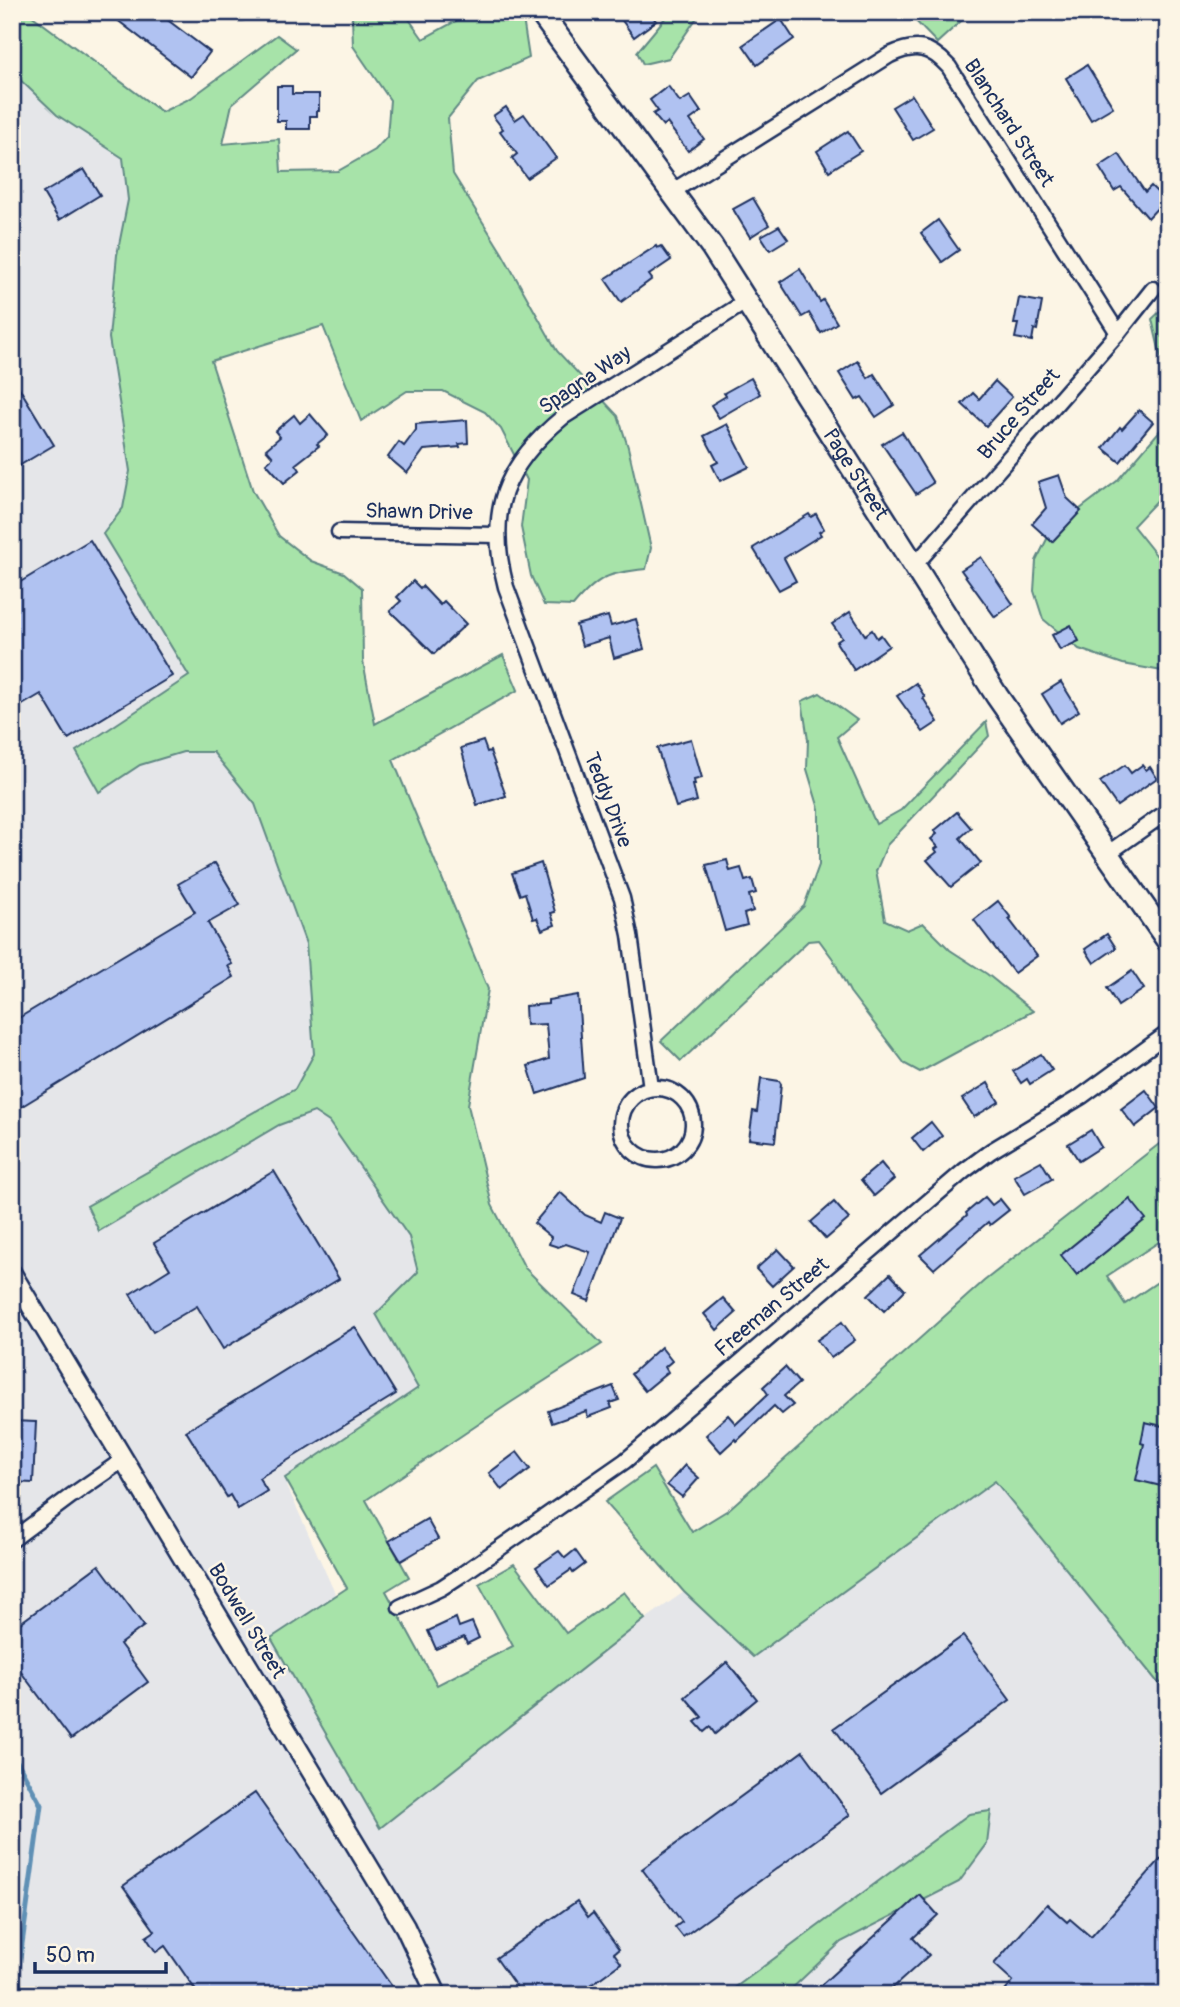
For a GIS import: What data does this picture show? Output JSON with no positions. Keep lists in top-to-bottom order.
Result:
{
  "streets": {
    "main road": ["Page Street"],
    "street": [
      "Blanchard Street",
      "Spagna Way",
      "Bruce Street",
      "Shawn Drive",
      "Teddy Drive",
      "Freeman Street",
      "Bodwell Street"
    ]
  },
  "crossings": [
    ["Blanchard Street", "Bruce Street"],
    ["Blanchard Street", "Page Street"],
    ["Spagna Way", "Page Street"],
    ["Spagna Way", "Shawn Drive"],
    ["Spagna Way", "Teddy Drive"],
    ["Bruce Street", "Page Street"],
    ["Shawn Drive", "Teddy Drive"]
  ],
  "scale_bar": "50 m"
}
